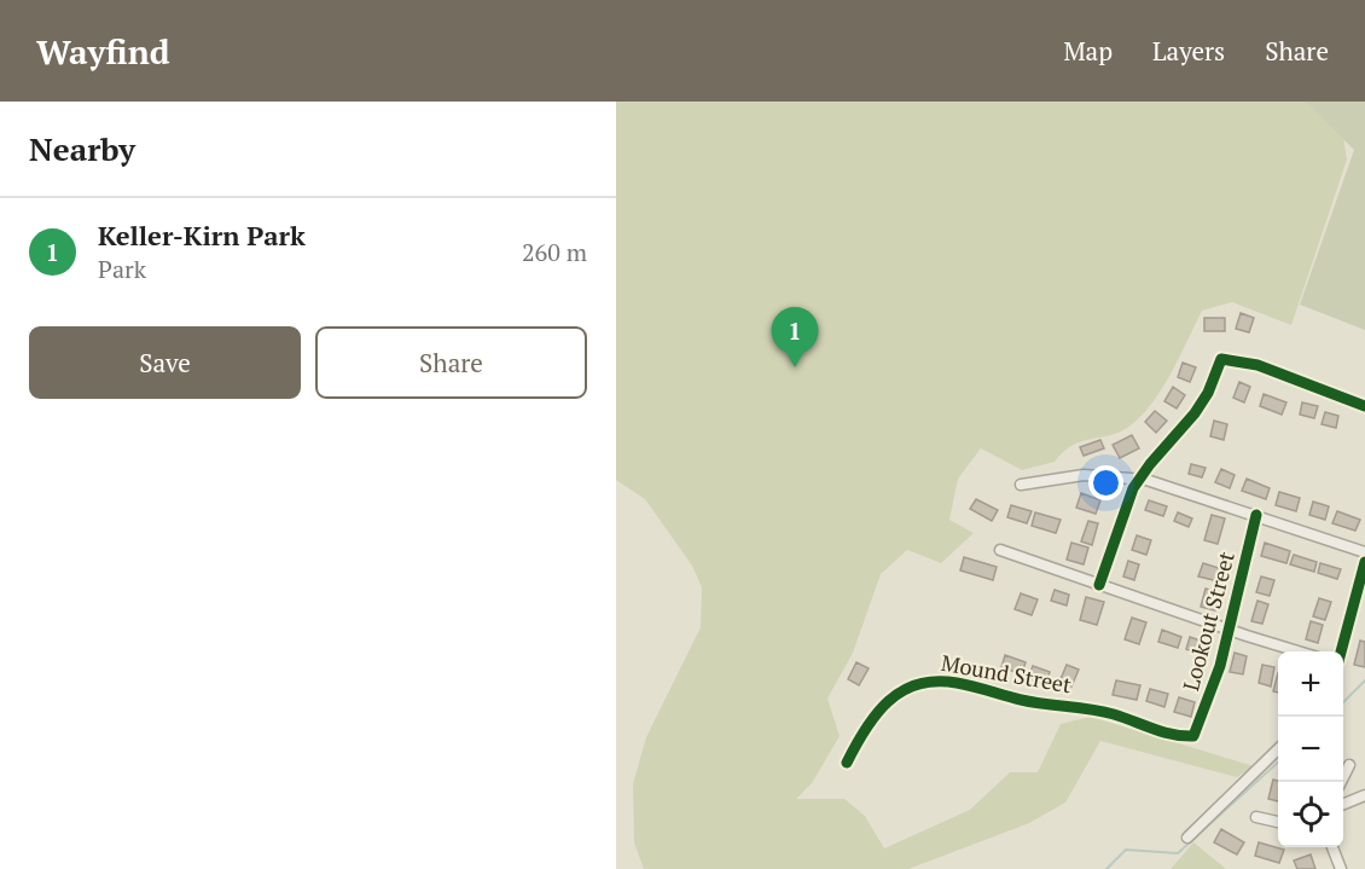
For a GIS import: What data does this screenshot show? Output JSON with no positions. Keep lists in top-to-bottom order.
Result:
{
  "streets": {
    "street": ["Lookout Street", "Mound Street"]
  },
  "crossings": [
    ["Lookout Street", "Mound Street"]
  ],
  "page": {
    "header": "Wayfind",
    "nav": ["Map", "Layers", "Share"],
    "heading": "Nearby",
    "list": [
      {
        "mark": "1",
        "name": "Keller-Kirn Park",
        "note": "Park",
        "value": "260 m"
      }
    ],
    "buttons": ["Save", "Share"],
    "pins": "1",
    "map_buttons": ["+", "−"]
  }
}
